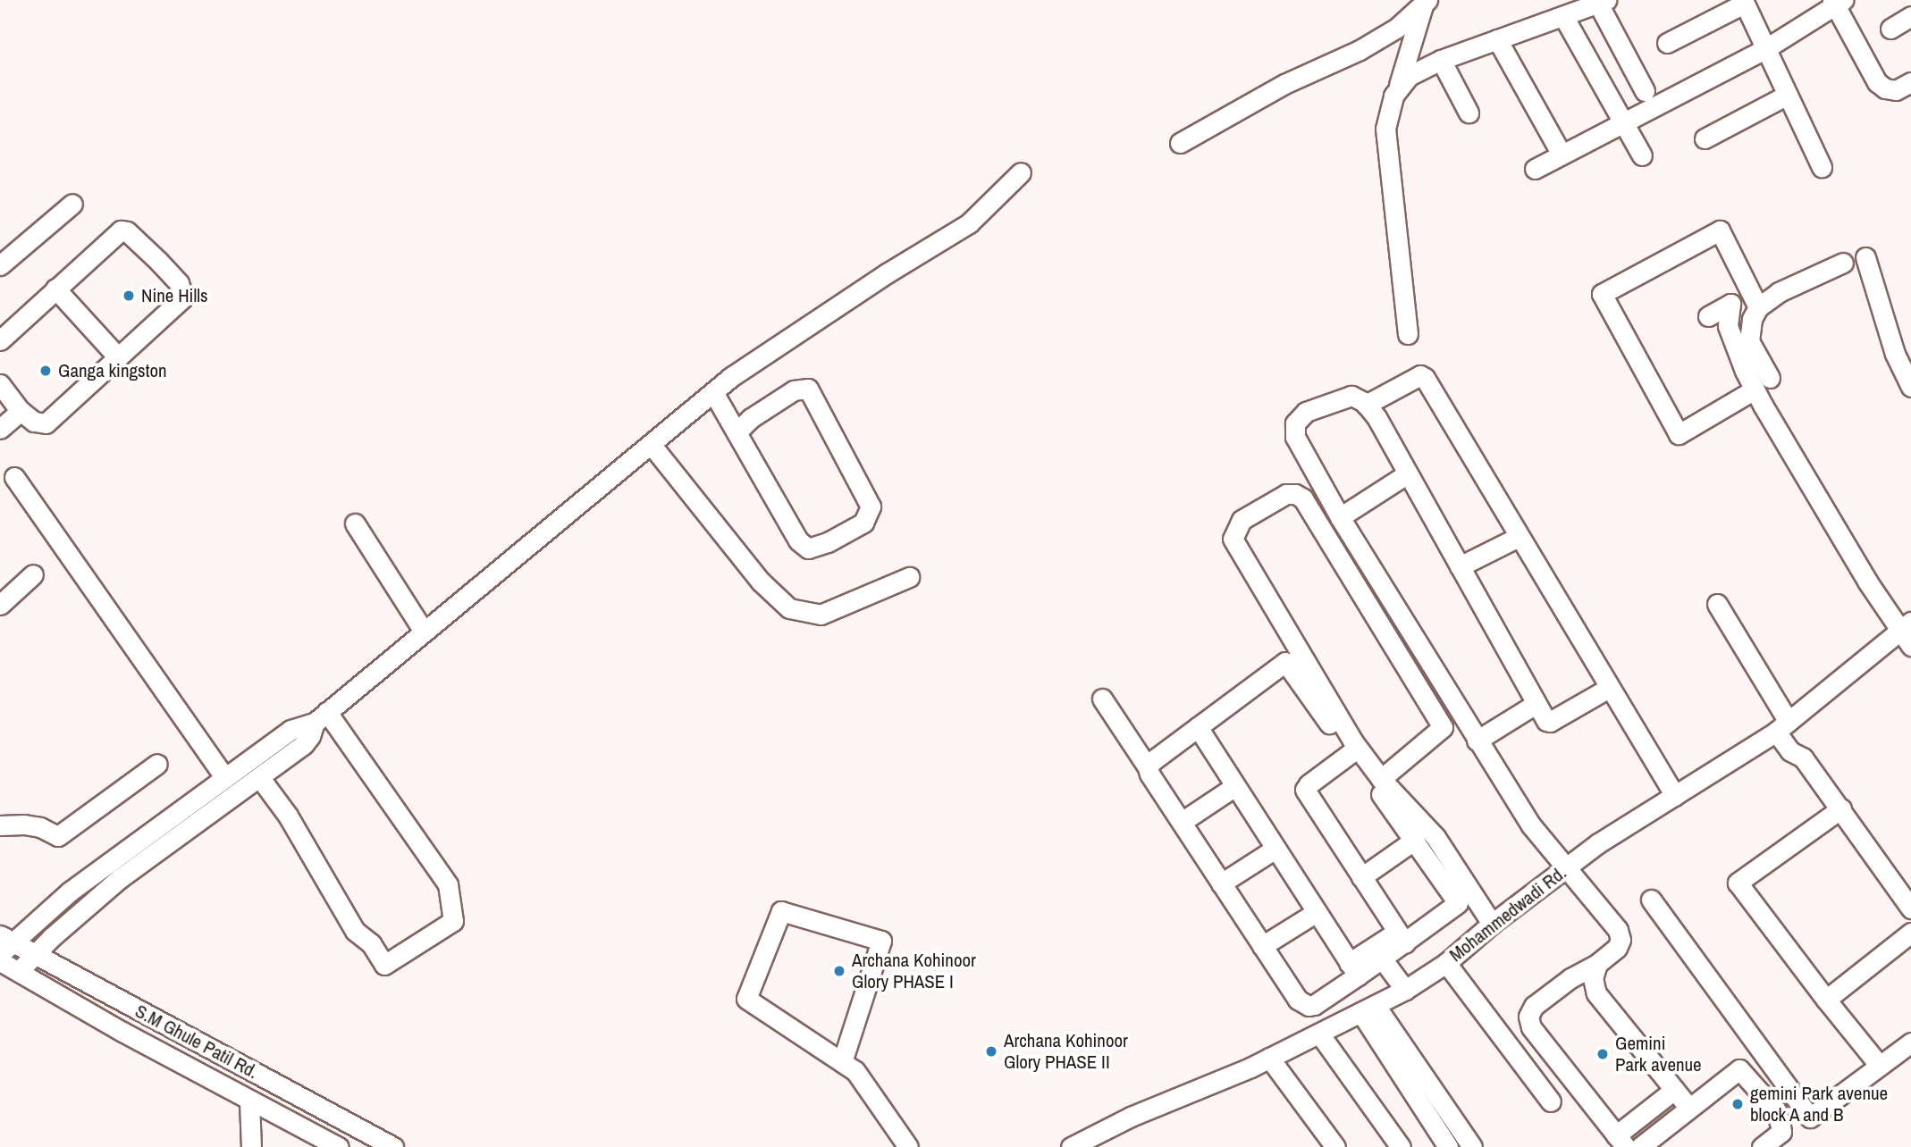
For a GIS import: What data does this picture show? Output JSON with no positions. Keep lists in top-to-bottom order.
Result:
{
  "streets": {
    "street": ["Mohammedwadi Rd.", "S.M Ghule Patil Rd."]
  },
  "places": [
    "Nine Hills",
    "Ganga kingston",
    "Archana Kohinoor Glory PHASE I",
    "Archana Kohinoor Glory PHASE II",
    "Gemini Park avenue",
    "gemini Park avenue block A and B"
  ]
}
